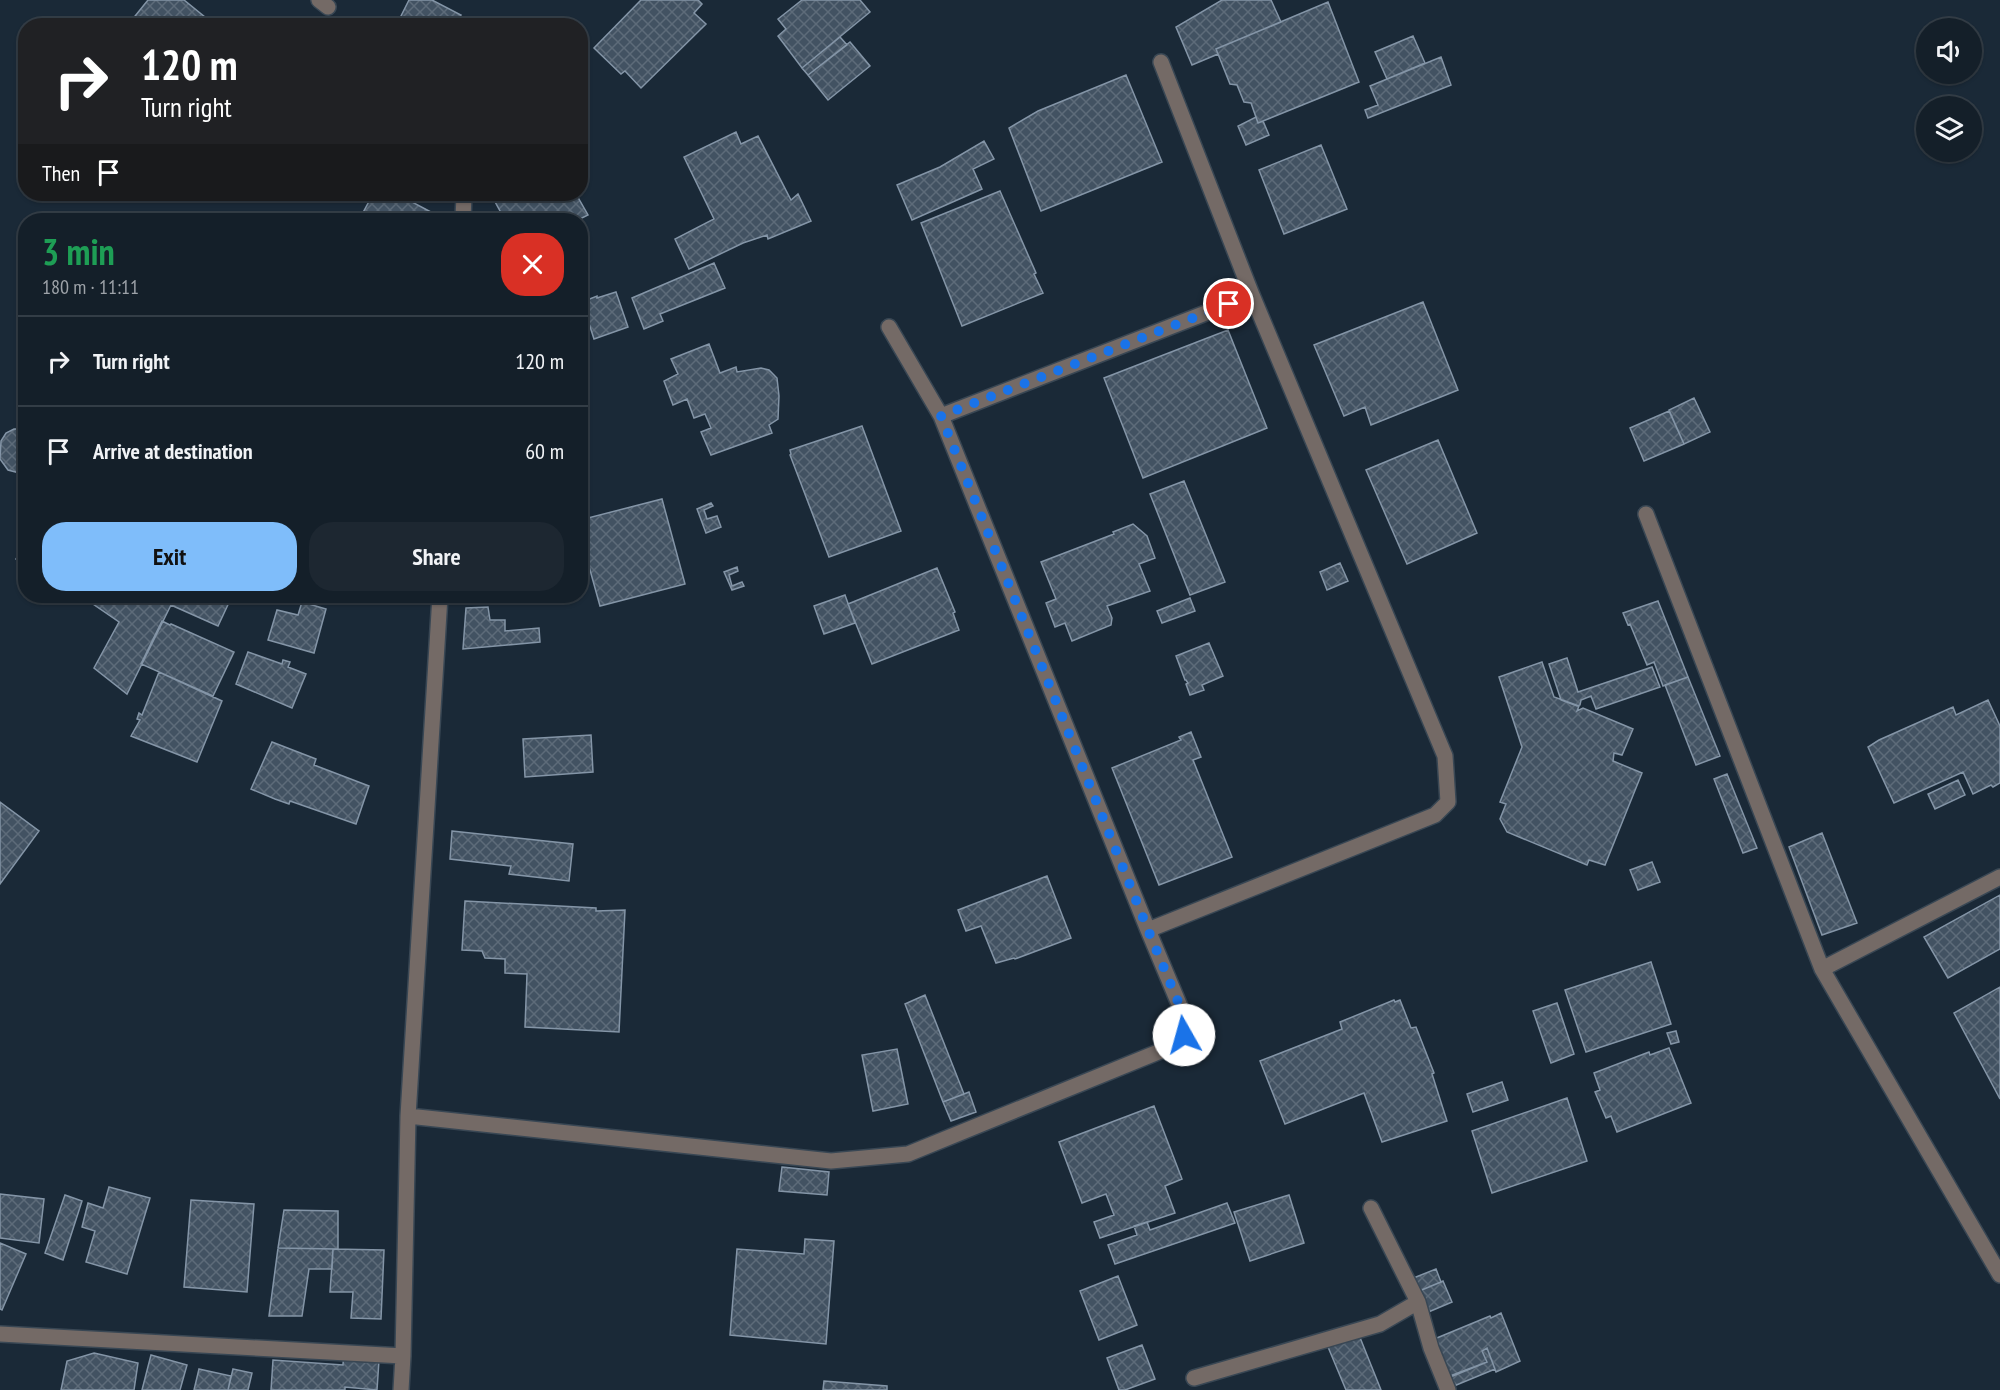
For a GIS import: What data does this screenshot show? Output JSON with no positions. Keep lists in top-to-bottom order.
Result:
{
  "page": {
    "turn": ["120 m", "Turn right"],
    "then": "Then",
    "heading": ["3 min", "180 m · 11:11"],
    "list": [
      {
        "name": "Turn right",
        "value": "120 m"
      },
      {
        "name": "Arrive at destination",
        "value": "60 m"
      }
    ],
    "buttons": ["Exit", "Share"]
  }
}
